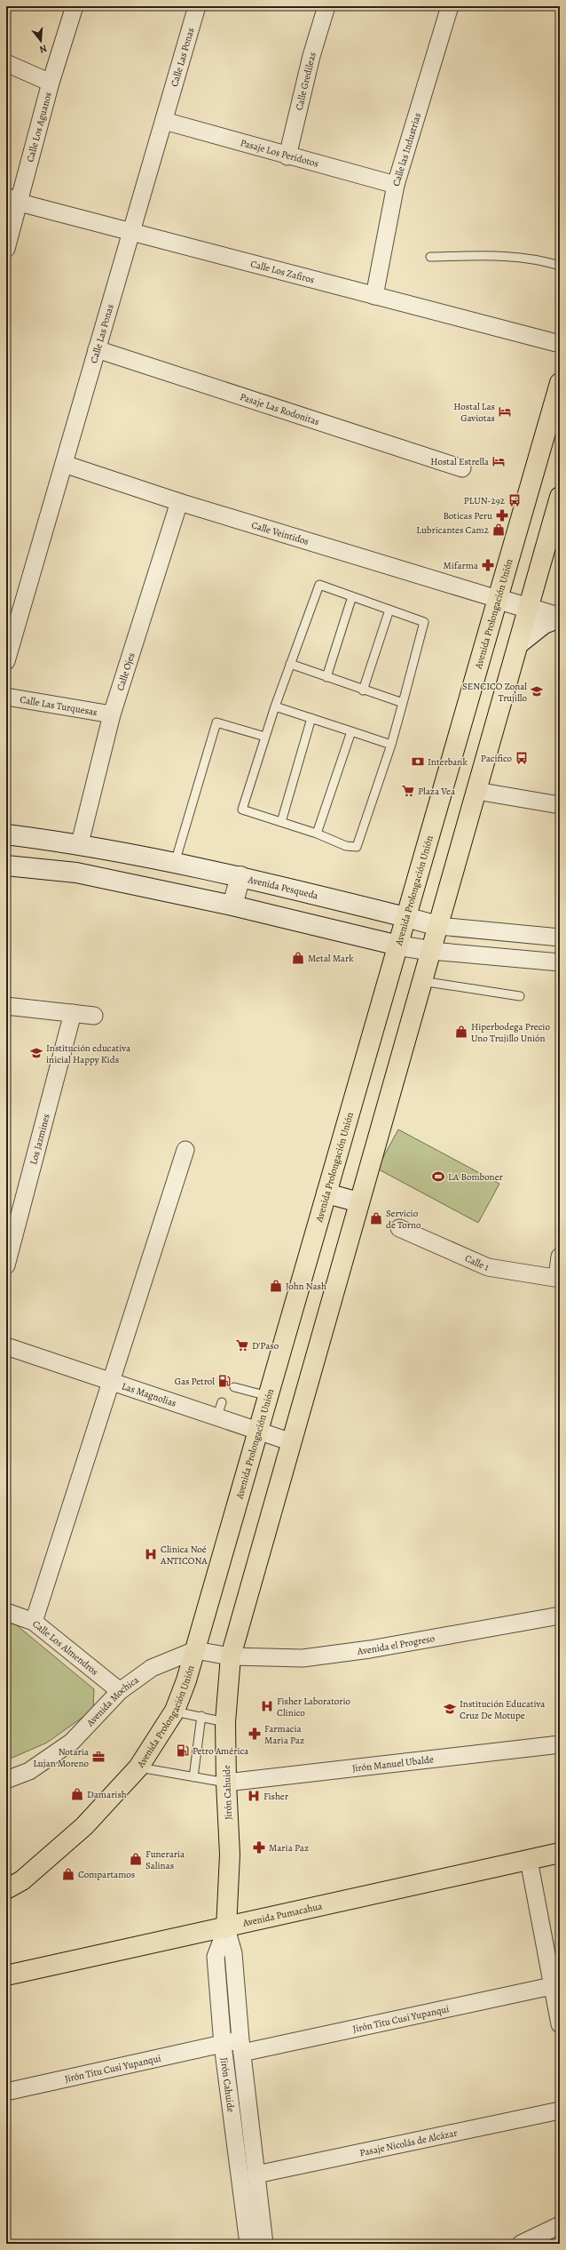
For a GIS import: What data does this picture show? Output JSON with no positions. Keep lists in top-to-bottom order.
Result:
{
  "streets": {
    "main road": [
      "Avenida Prolongación Unión",
      "Avenida Pesqueda",
      "Jirón Cahuide",
      "Avenida Pumacahua"
    ],
    "street": [
      "Calle Las Ponas",
      "Calle Gredileas",
      "Calle Los Aguanos",
      "Calle las Industrias",
      "Pasaje Los Peridotos",
      "Calle Los Zafiros",
      "Pasaje Las Rodonitas",
      "Calle Veintidos",
      "Calle Ojes",
      "Calle Las Turquesas",
      "Los Jazmines",
      "Calle 1",
      "Las Magnolias",
      "Avenida el Progreso",
      "Calle Los Almendros",
      "Avenida Mochica",
      "Jirón Manuel Ubalde",
      "Jirón Titu Cusi Yupanqui",
      "Pasaje Nicolás de Alcázar"
    ]
  },
  "crossings": [
    ["Calle Las Ponas", "Pasaje Los Peridotos"],
    ["Calle Las Ponas", "Calle Los Zafiros"],
    ["Calle Las Ponas", "Pasaje Las Rodonitas"],
    ["Calle Las Ponas", "Calle Veintidos"],
    ["Calle Gredileas", "Pasaje Los Peridotos"],
    ["Calle Los Aguanos", "Calle Los Zafiros"],
    ["Calle las Industrias", "Pasaje Los Peridotos"],
    ["Calle las Industrias", "Calle Los Zafiros"],
    ["Calle Veintidos", "Avenida Prolongación Unión"],
    ["Calle Veintidos", "Calle Ojes"],
    ["Avenida Prolongación Unión", "Avenida Pesqueda"],
    ["Avenida Prolongación Unión", "Las Magnolias"],
    ["Avenida Prolongación Unión", "Avenida Mochica"],
    ["Calle Ojes", "Calle Las Turquesas"],
    ["Calle Ojes", "Avenida Pesqueda"],
    ["Avenida el Progreso", "Jirón Cahuide"],
    ["Calle Los Almendros", "Avenida Mochica"],
    ["Jirón Manuel Ubalde", "Jirón Cahuide"],
    ["Jirón Cahuide", "Avenida Pumacahua"],
    ["Jirón Cahuide", "Jirón Titu Cusi Yupanqui"],
    ["Jirón Cahuide", "Pasaje Nicolás de Alcázar"]
  ],
  "places": {
    "hotel": ["Hostal Las Gaviotas", "Hostal Estrella"],
    "bus stop": ["PLUN-292", "Pacífico"],
    "pharmacy": [
      "Boticas Peru",
      "Mifarma",
      "Farmacia Maria Paz",
      "Maria Paz"
    ],
    "shop": [
      "Lubricantes Cam2",
      "Metal Mark",
      "Hiperbodega Precio Uno Trujillo Unión",
      "Servicio de Torno",
      "John Nash",
      "Damarish",
      "Funeraria Salinas",
      "Compartamos"
    ],
    "school or university": ["SENCICO Zonal Trujillo", "Institución educativa inicial Happy Kids", "Institución Educativa Cruz De Motupe"],
    "bank": ["Interbank"],
    "supermarket": ["Plaza Vea", "D'Paso"],
    "sports": ["LA Bomboner"],
    "fuel station": ["Gas Petrol", "Petro América"],
    "hospital": ["Clinica Noé ANTICONA", "Fisher Laboratorio Clinico", "Fisher"],
    "office": ["Notaria Lujan Moreno"]
  },
  "north": "bottom"
}
